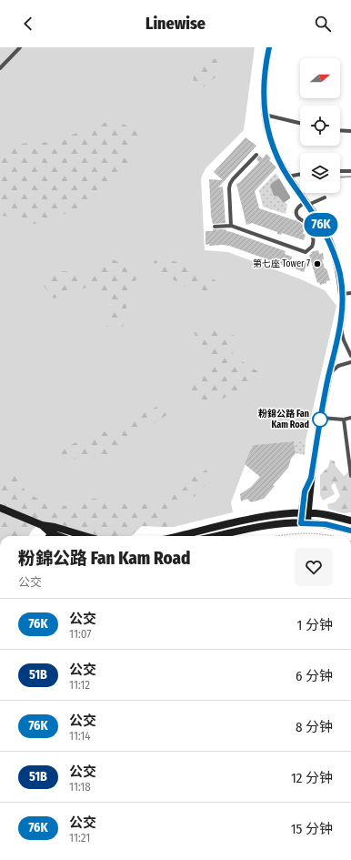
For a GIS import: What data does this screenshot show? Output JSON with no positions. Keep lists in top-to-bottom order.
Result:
{
  "places": ["第七座 Tower 7", "粉錦公路 Fan Kam Road"],
  "lines": ["bus line 76K"],
  "north": "right",
  "page": {
    "header": "Linewise",
    "on_map": "76K",
    "heading": ["粉錦公路 Fan Kam Road", "公交"],
    "list": [
      {
        "mark": "76K",
        "name": "公交",
        "note": "11:07",
        "value": "1 分钟"
      },
      {
        "mark": "51B",
        "name": "公交",
        "note": "11:12",
        "value": "6 分钟"
      },
      {
        "mark": "76K",
        "name": "公交",
        "note": "11:14",
        "value": "8 分钟"
      },
      {
        "mark": "51B",
        "name": "公交",
        "note": "11:18",
        "value": "12 分钟"
      },
      {
        "mark": "76K",
        "name": "公交",
        "note": "11:21",
        "value": "15 分钟"
      }
    ]
  }
}
